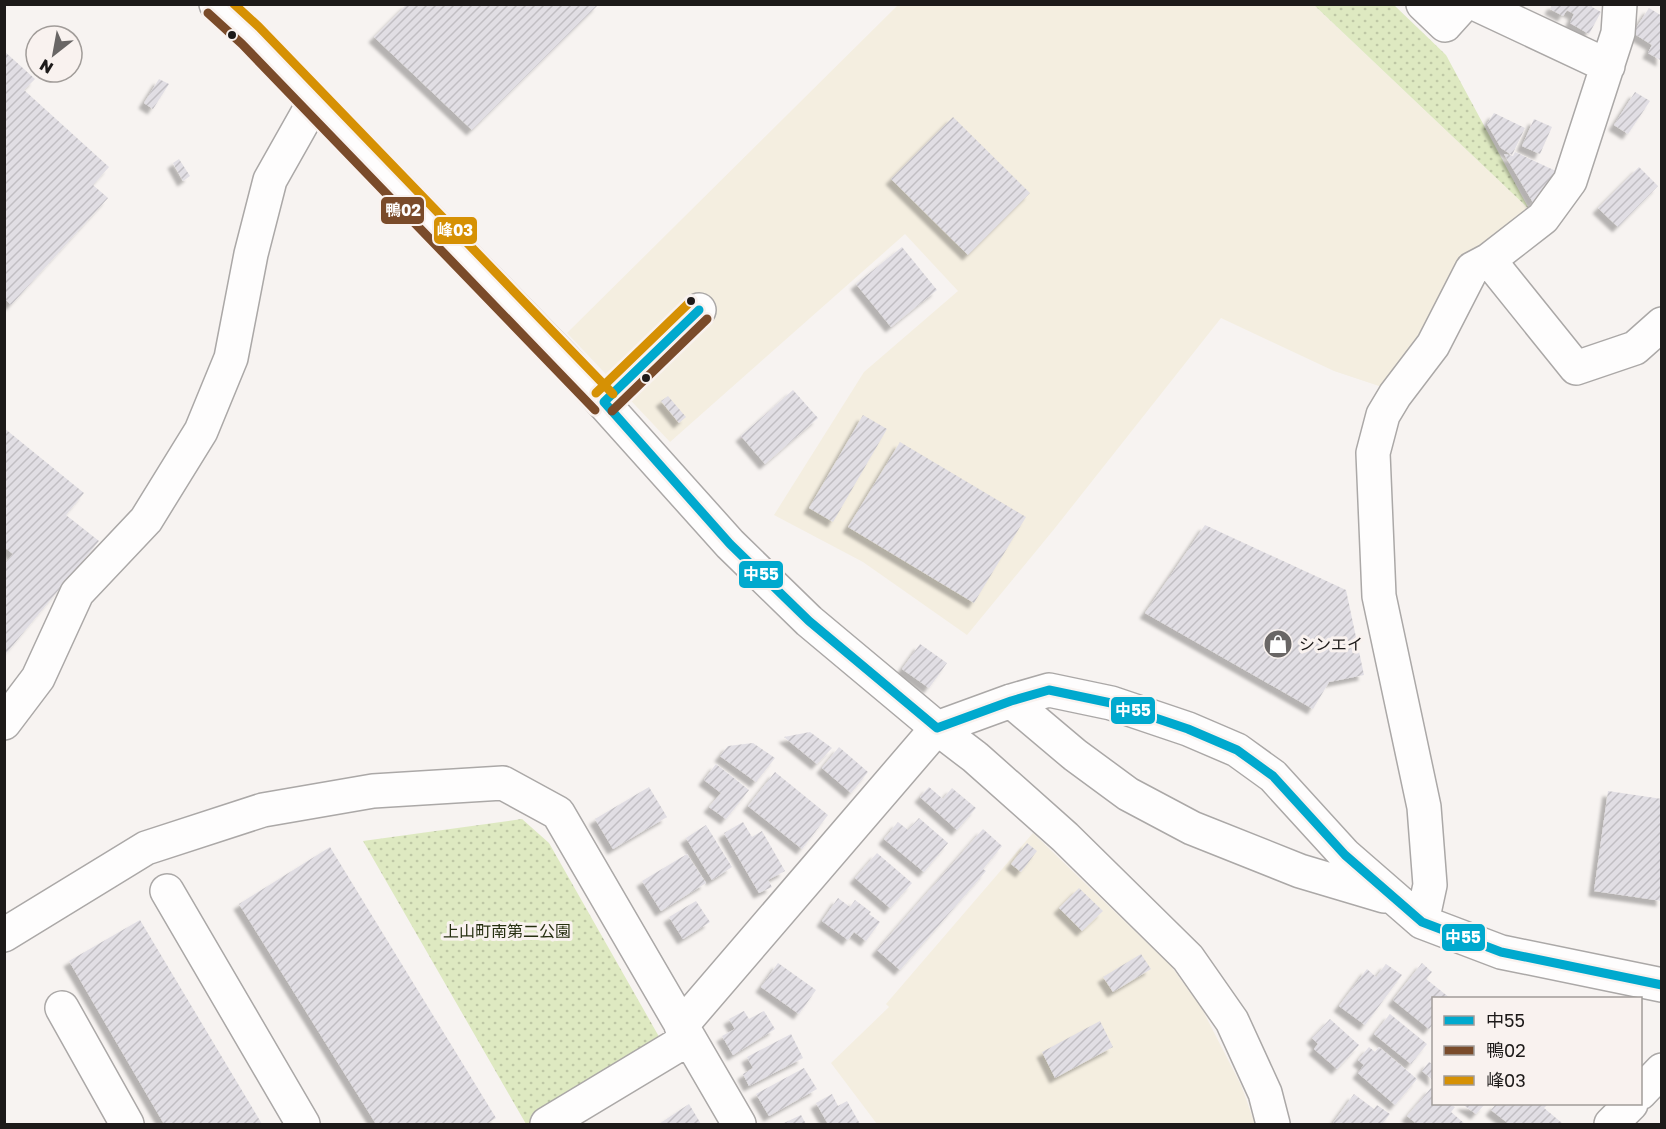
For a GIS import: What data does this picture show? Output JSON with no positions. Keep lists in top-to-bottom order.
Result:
{
  "parks": ["上山町南第二公園"],
  "places": {
    "shop": ["シンエイ"]
  },
  "lines": ["transit line 峰03", "transit line 鴨02", "transit line 中55"],
  "legend": ["中55", "鴨02", "峰03"],
  "north": "bottom left"
}
